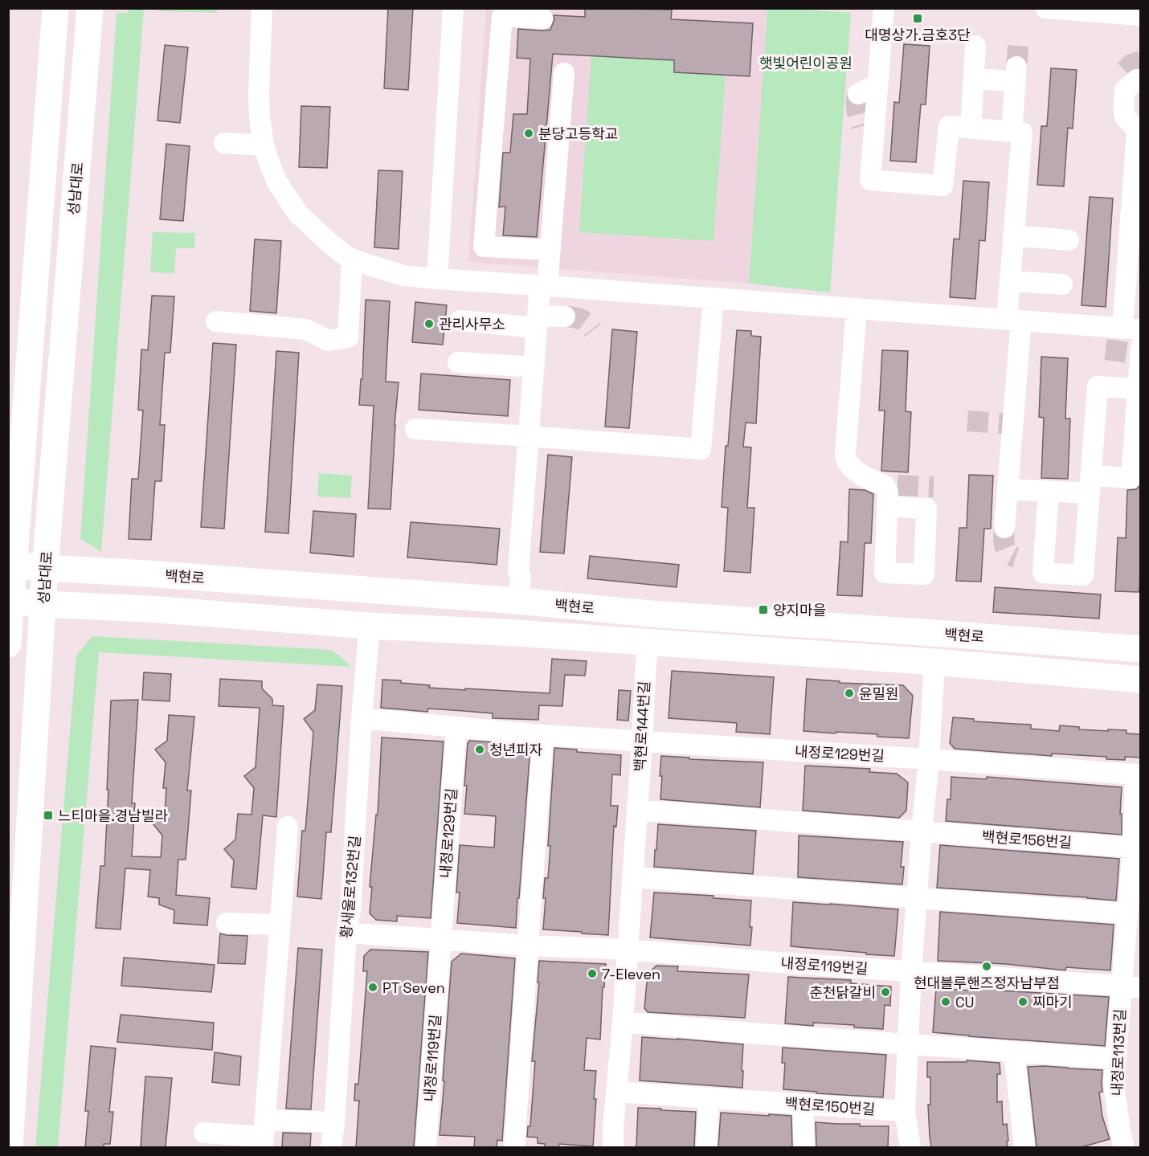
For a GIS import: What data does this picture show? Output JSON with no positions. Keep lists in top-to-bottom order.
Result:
{
  "streets": {
    "main road": ["성남대로", "백현로"],
    "street": [
      "백현로144번길",
      "내정로129번길",
      "백현로156번길",
      "황새울로132번길",
      "내정로119번길",
      "내정로113번길",
      "백현로150번길"
    ]
  },
  "crossings": [
    ["성남대로", "백현로"],
    ["백현로", "백현로144번길"],
    ["백현로", "황새울로132번길"],
    ["백현로144번길", "내정로129번길"],
    ["백현로144번길", "내정로119번길"],
    ["내정로129번길", "백현로156번길"],
    ["내정로129번길", "황새울로132번길"],
    ["내정로129번길", "내정로119번길"],
    ["황새울로132번길", "내정로119번길"],
    ["내정로119번길", "내정로113번길"]
  ],
  "parks": ["햇빛어린이공원"],
  "places": {
    "transit": ["대명상가.금호3단", "양지마을", "느티마을.경남빌라"],
    "other": [
      "분당고등학교",
      "관리사무소",
      "윤밀원",
      "청년피자",
      "현대블루핸즈정자남부점",
      "7-Eleven",
      "PT Seven",
      "춘천닭갈비",
      "CU",
      "찌마기"
    ]
  }
}
